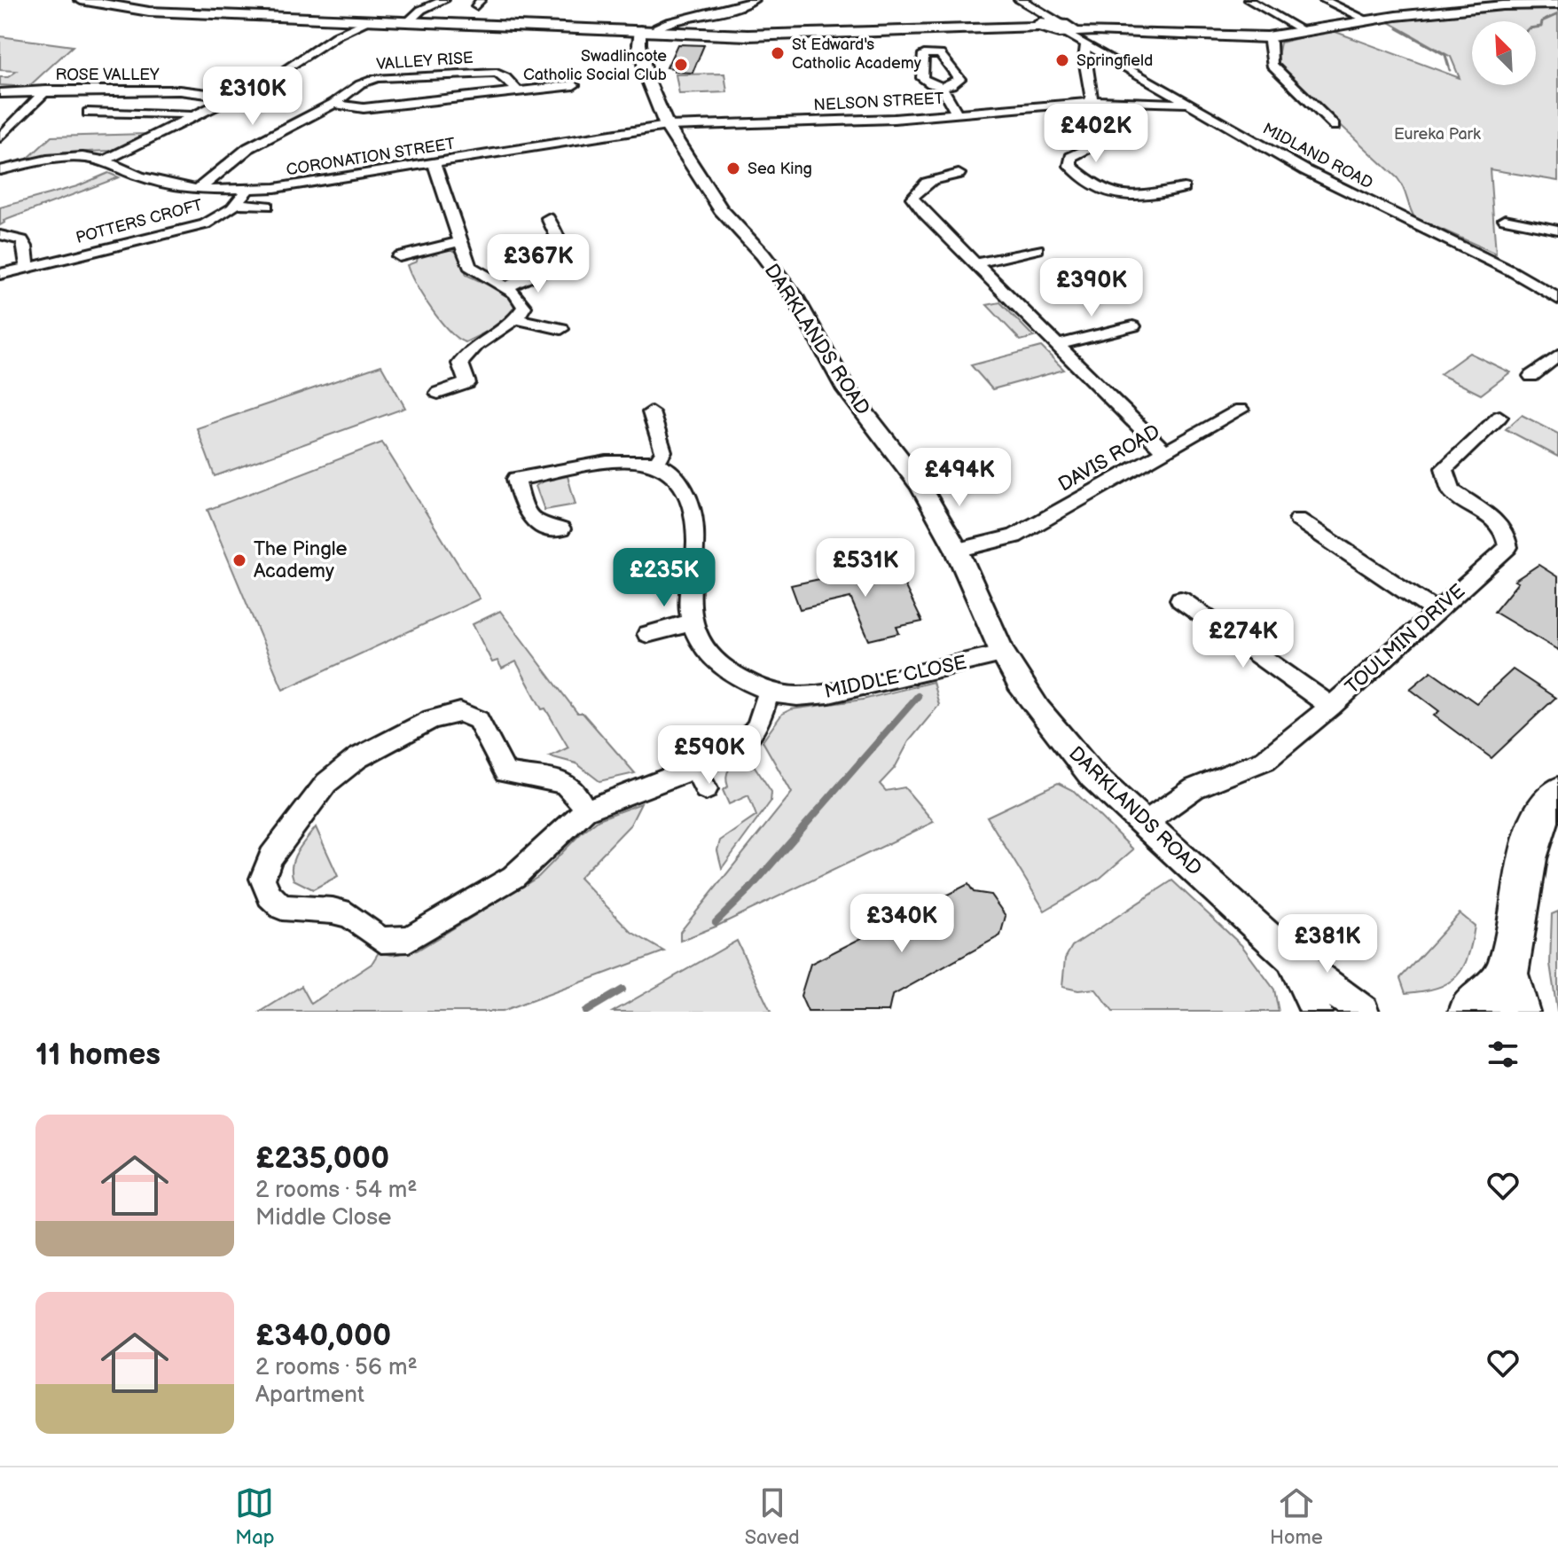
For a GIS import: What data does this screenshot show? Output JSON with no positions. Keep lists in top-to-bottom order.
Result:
{
  "streets": {
    "street": [
      "VALLEY RISE",
      "ROSE VALLEY",
      "NELSON STREET",
      "MIDLAND ROAD",
      "CORONATION STREET",
      "POTTERS CROFT",
      "DARKLANDS ROAD",
      "DAVIS ROAD",
      "TOULMIN DRIVE",
      "MIDDLE CLOSE"
    ]
  },
  "crossings": [
    ["VALLEY RISE", "CORONATION STREET"],
    ["NELSON STREET", "MIDLAND ROAD"],
    ["NELSON STREET", "CORONATION STREET"],
    ["NELSON STREET", "DARKLANDS ROAD"],
    ["CORONATION STREET", "POTTERS CROFT"],
    ["CORONATION STREET", "DARKLANDS ROAD"],
    ["DARKLANDS ROAD", "DAVIS ROAD"],
    ["DARKLANDS ROAD", "TOULMIN DRIVE"],
    ["DARKLANDS ROAD", "MIDDLE CLOSE"]
  ],
  "parks": ["Eureka Park"],
  "places": [
    "St Edward's Catholic Academy",
    "Springfield",
    "Swadlincote Catholic Social Club",
    "Sea King",
    "The Pingle Academy"
  ],
  "north": "top left",
  "page": {
    "price": [
      "£310K",
      "£402K",
      "£367K",
      "£390K",
      "£494K",
      "£531K",
      "£235K",
      "£274K",
      "£590K",
      "£340K",
      "£381K"
    ],
    "heading": "11 homes",
    "list": [
      {
        "name": "£235,000",
        "note": "2 rooms · 54 m² · Middle Close"
      },
      {
        "name": "£340,000",
        "note": "2 rooms · 56 m² · Apartment"
      }
    ],
    "tabs": ["Map", "Saved", "Home"]
  }
}
